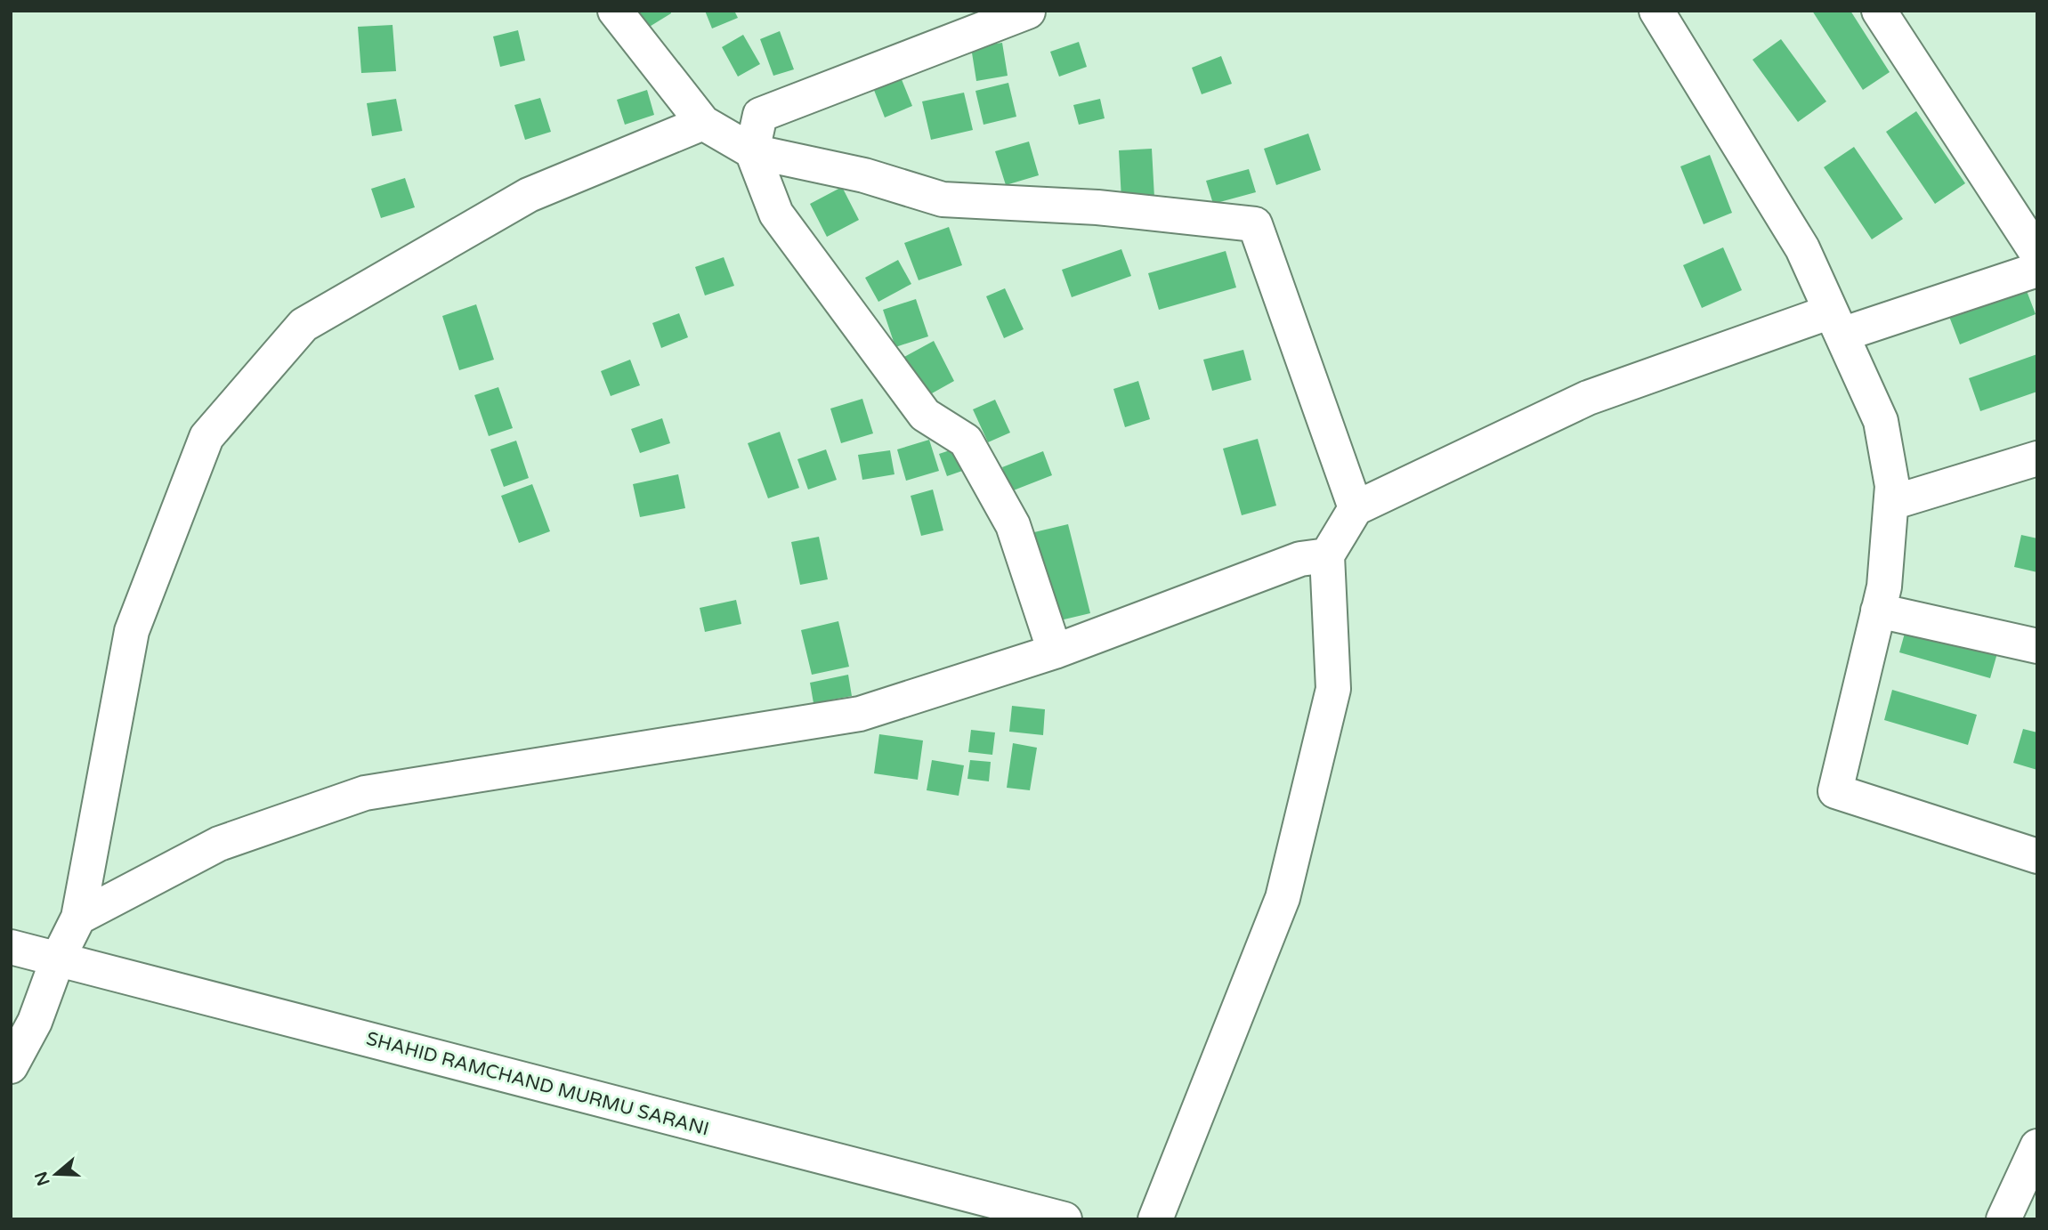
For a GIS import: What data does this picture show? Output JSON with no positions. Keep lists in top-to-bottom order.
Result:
{
  "streets": {
    "street": ["SHAHID RAMCHAND MURMU SARANI"]
  },
  "north": "left"
}
